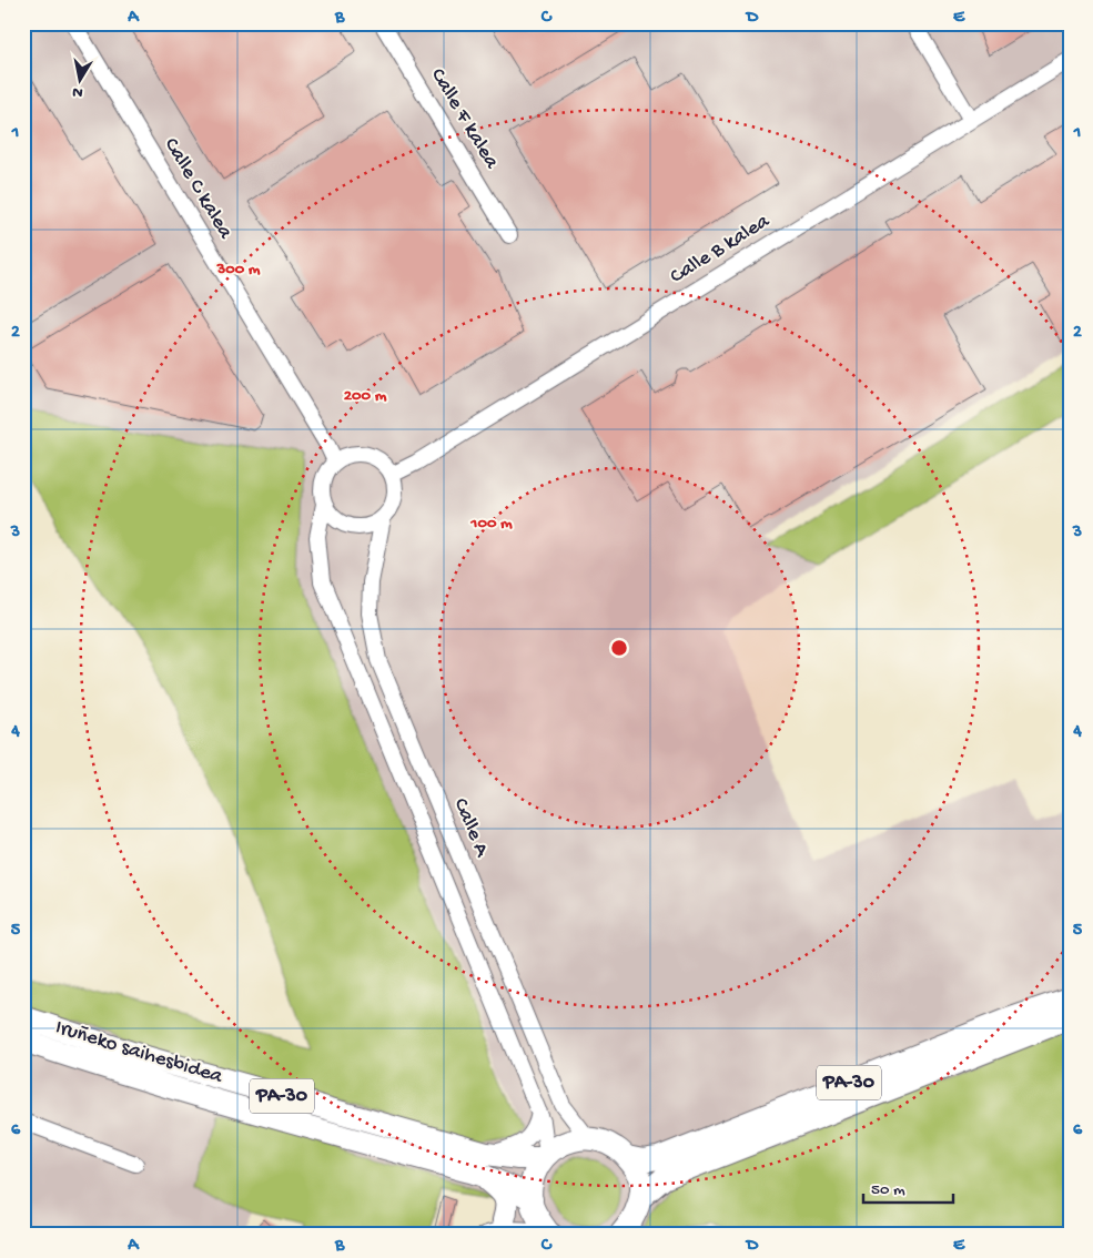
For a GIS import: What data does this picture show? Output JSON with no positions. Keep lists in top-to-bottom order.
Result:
{
  "streets": {
    "highway": ["Iruñeko saihesbidea", "PA-30"],
    "street": [
      "Calle F kalea",
      "Calle C kalea",
      "Calle B kalea",
      "Calle A"
    ]
  },
  "crossings": [
    ["Calle C kalea", "Calle B kalea"],
    ["Calle C kalea", "Calle A"],
    ["Calle B kalea", "Calle A"],
    ["Calle A", "PA-30"],
    ["Iruñeko saihesbidea", "PA-30"]
  ],
  "scale_bar": "50 m",
  "north": "bottom",
  "grid": {
    "columns": [
      "A",
      "B",
      "C",
      "D",
      "E"
    ],
    "rows": [
      "1",
      "2",
      "3",
      "4",
      "5",
      "6"
    ]
  },
  "rings": ["300 m", "200 m", "100 m"]
}
